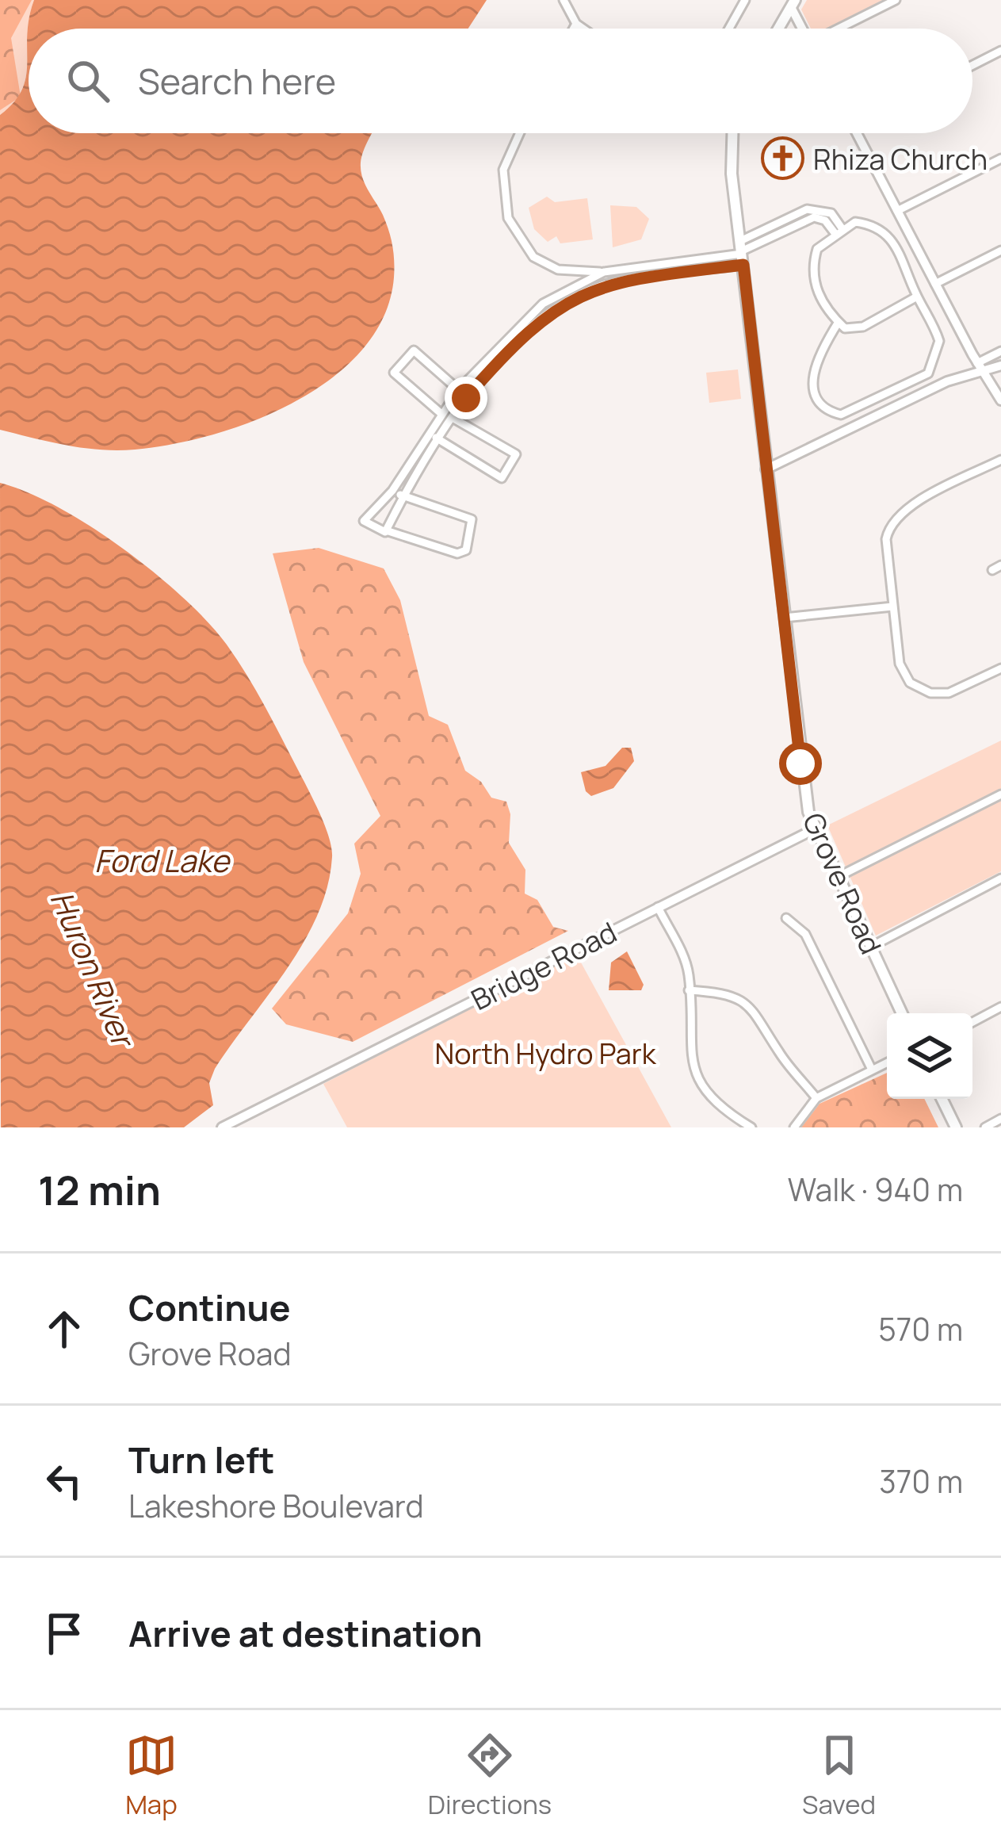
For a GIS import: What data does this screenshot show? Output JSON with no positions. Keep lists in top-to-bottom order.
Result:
{
  "streets": {
    "main road": ["Grove Road"],
    "street": ["Bridge Road"]
  },
  "crossings": [
    ["Grove Road", "Bridge Road"]
  ],
  "water": ["Ford Lake", "Huron River"],
  "parks": ["North Hydro Park"],
  "places": {
    "church": ["Rhiza Church"]
  },
  "page": {
    "search": "Search here",
    "heading": ["12 min", "Walk · 940 m"],
    "list": [
      ["Continue", "Grove Road", "570 m"],
      ["Turn left", "Lakeshore Boulevard", "370 m"],
      "Arrive at destination"
    ],
    "nav": ["Map", "Directions", "Saved"]
  }
}
